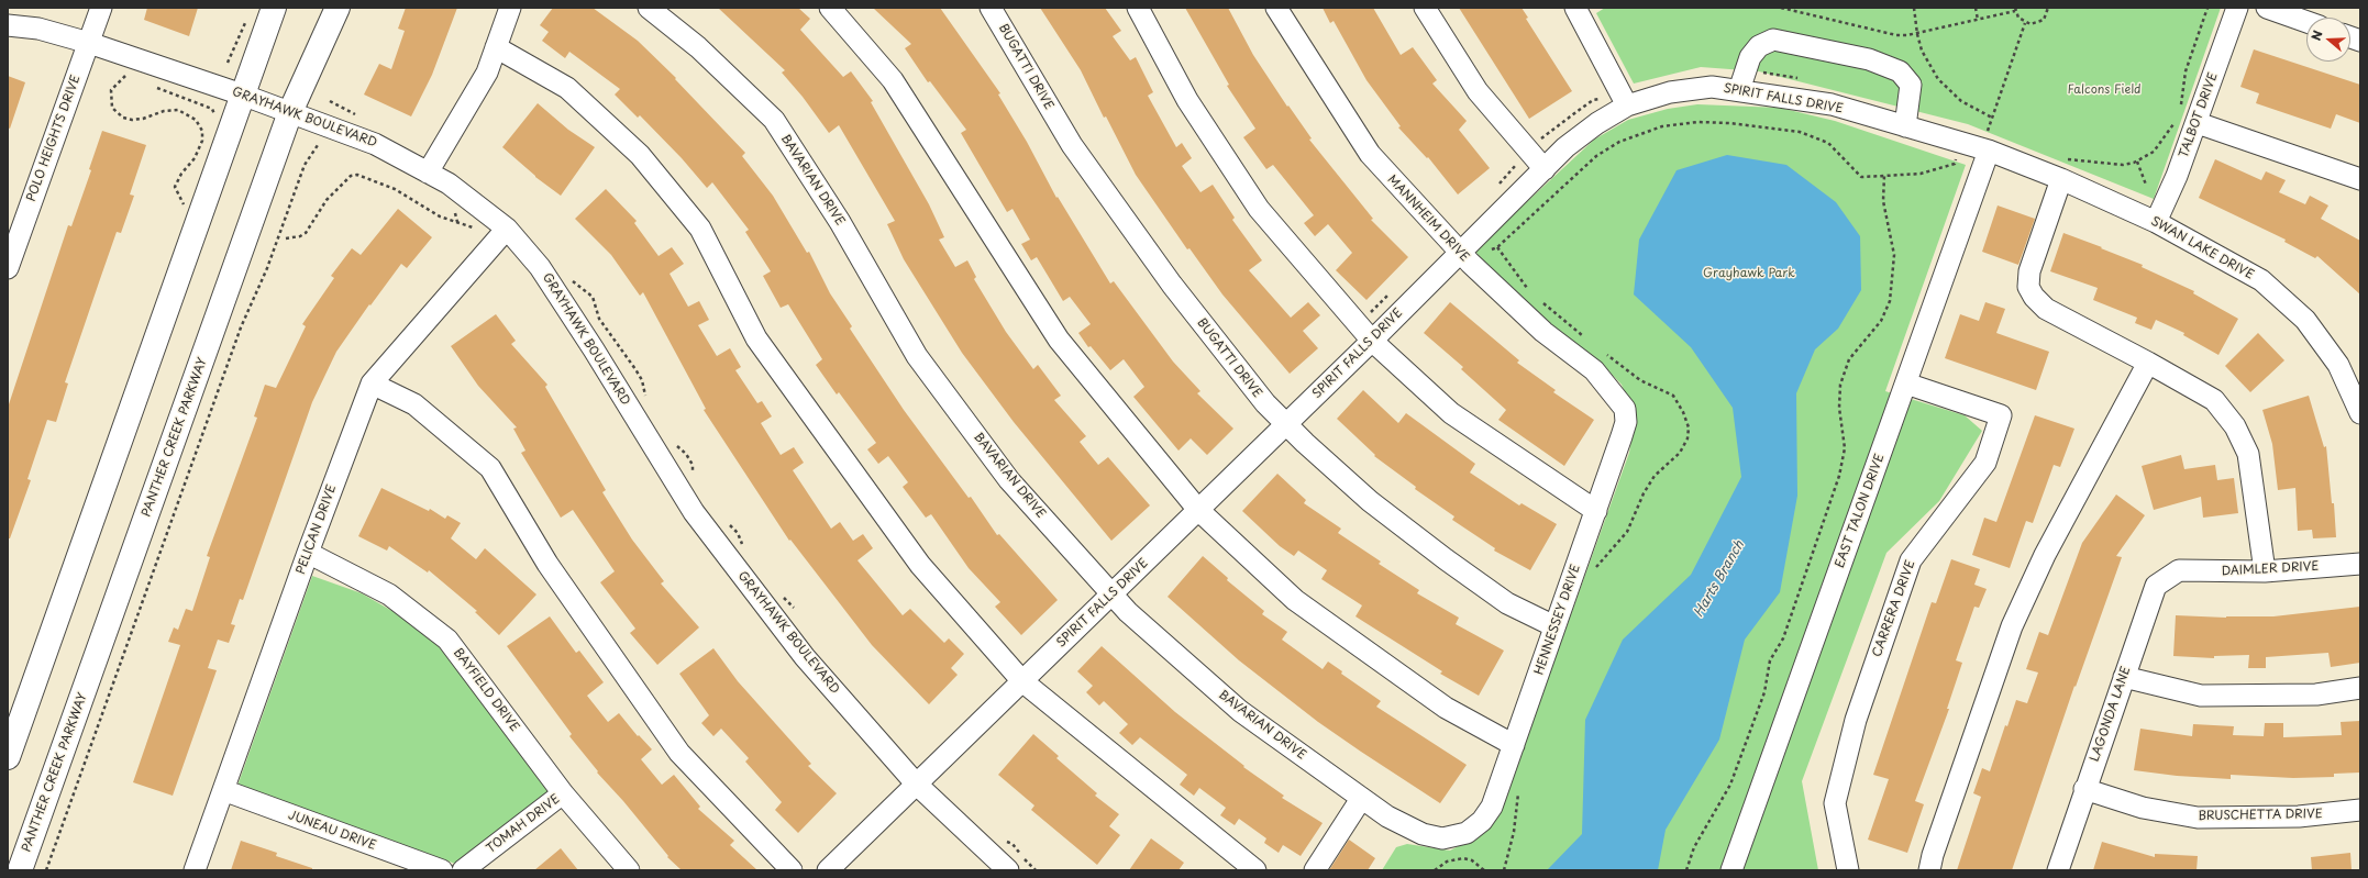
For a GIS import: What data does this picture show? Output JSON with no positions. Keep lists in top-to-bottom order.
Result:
{
  "streets": {
    "main road": ["PANTHER CREEK PARKWAY"],
    "street": [
      "BUGATTI DRIVE",
      "SPIRIT FALLS DRIVE",
      "TALBOT DRIVE",
      "GRAYHAWK BOULEVARD",
      "POLO HEIGHTS DRIVE",
      "BAVARIAN DRIVE",
      "MANNHEIM DRIVE",
      "SWAN LAKE DRIVE",
      "EAST TALON DRIVE",
      "PELICAN DRIVE",
      "DAIMLER DRIVE",
      "CARRERA DRIVE",
      "HENNESSEY DRIVE",
      "BAYFIELD DRIVE",
      "LAGONDA LANE",
      "BRUSCHETTA DRIVE",
      "TOMAH DRIVE",
      "JUNEAU DRIVE"
    ]
  },
  "crossings": [
    ["BUGATTI DRIVE", "SPIRIT FALLS DRIVE"],
    ["BUGATTI DRIVE", "HENNESSEY DRIVE"],
    ["SPIRIT FALLS DRIVE", "GRAYHAWK BOULEVARD"],
    ["SPIRIT FALLS DRIVE", "BAVARIAN DRIVE"],
    ["SPIRIT FALLS DRIVE", "MANNHEIM DRIVE"],
    ["SPIRIT FALLS DRIVE", "SWAN LAKE DRIVE"],
    ["SPIRIT FALLS DRIVE", "EAST TALON DRIVE"],
    ["TALBOT DRIVE", "SWAN LAKE DRIVE"],
    ["GRAYHAWK BOULEVARD", "POLO HEIGHTS DRIVE"],
    ["GRAYHAWK BOULEVARD", "PANTHER CREEK PARKWAY"],
    ["GRAYHAWK BOULEVARD", "PELICAN DRIVE"],
    ["BAVARIAN DRIVE", "HENNESSEY DRIVE"],
    ["MANNHEIM DRIVE", "HENNESSEY DRIVE"],
    ["SWAN LAKE DRIVE", "EAST TALON DRIVE"],
    ["EAST TALON DRIVE", "CARRERA DRIVE"],
    ["PELICAN DRIVE", "BAYFIELD DRIVE"],
    ["PELICAN DRIVE", "JUNEAU DRIVE"],
    ["DAIMLER DRIVE", "LAGONDA LANE"],
    ["BAYFIELD DRIVE", "TOMAH DRIVE"],
    ["LAGONDA LANE", "BRUSCHETTA DRIVE"]
  ],
  "water": ["Harts Branch"],
  "parks": ["Falcons Field", "Grayhawk Park"],
  "north": "left"
}
